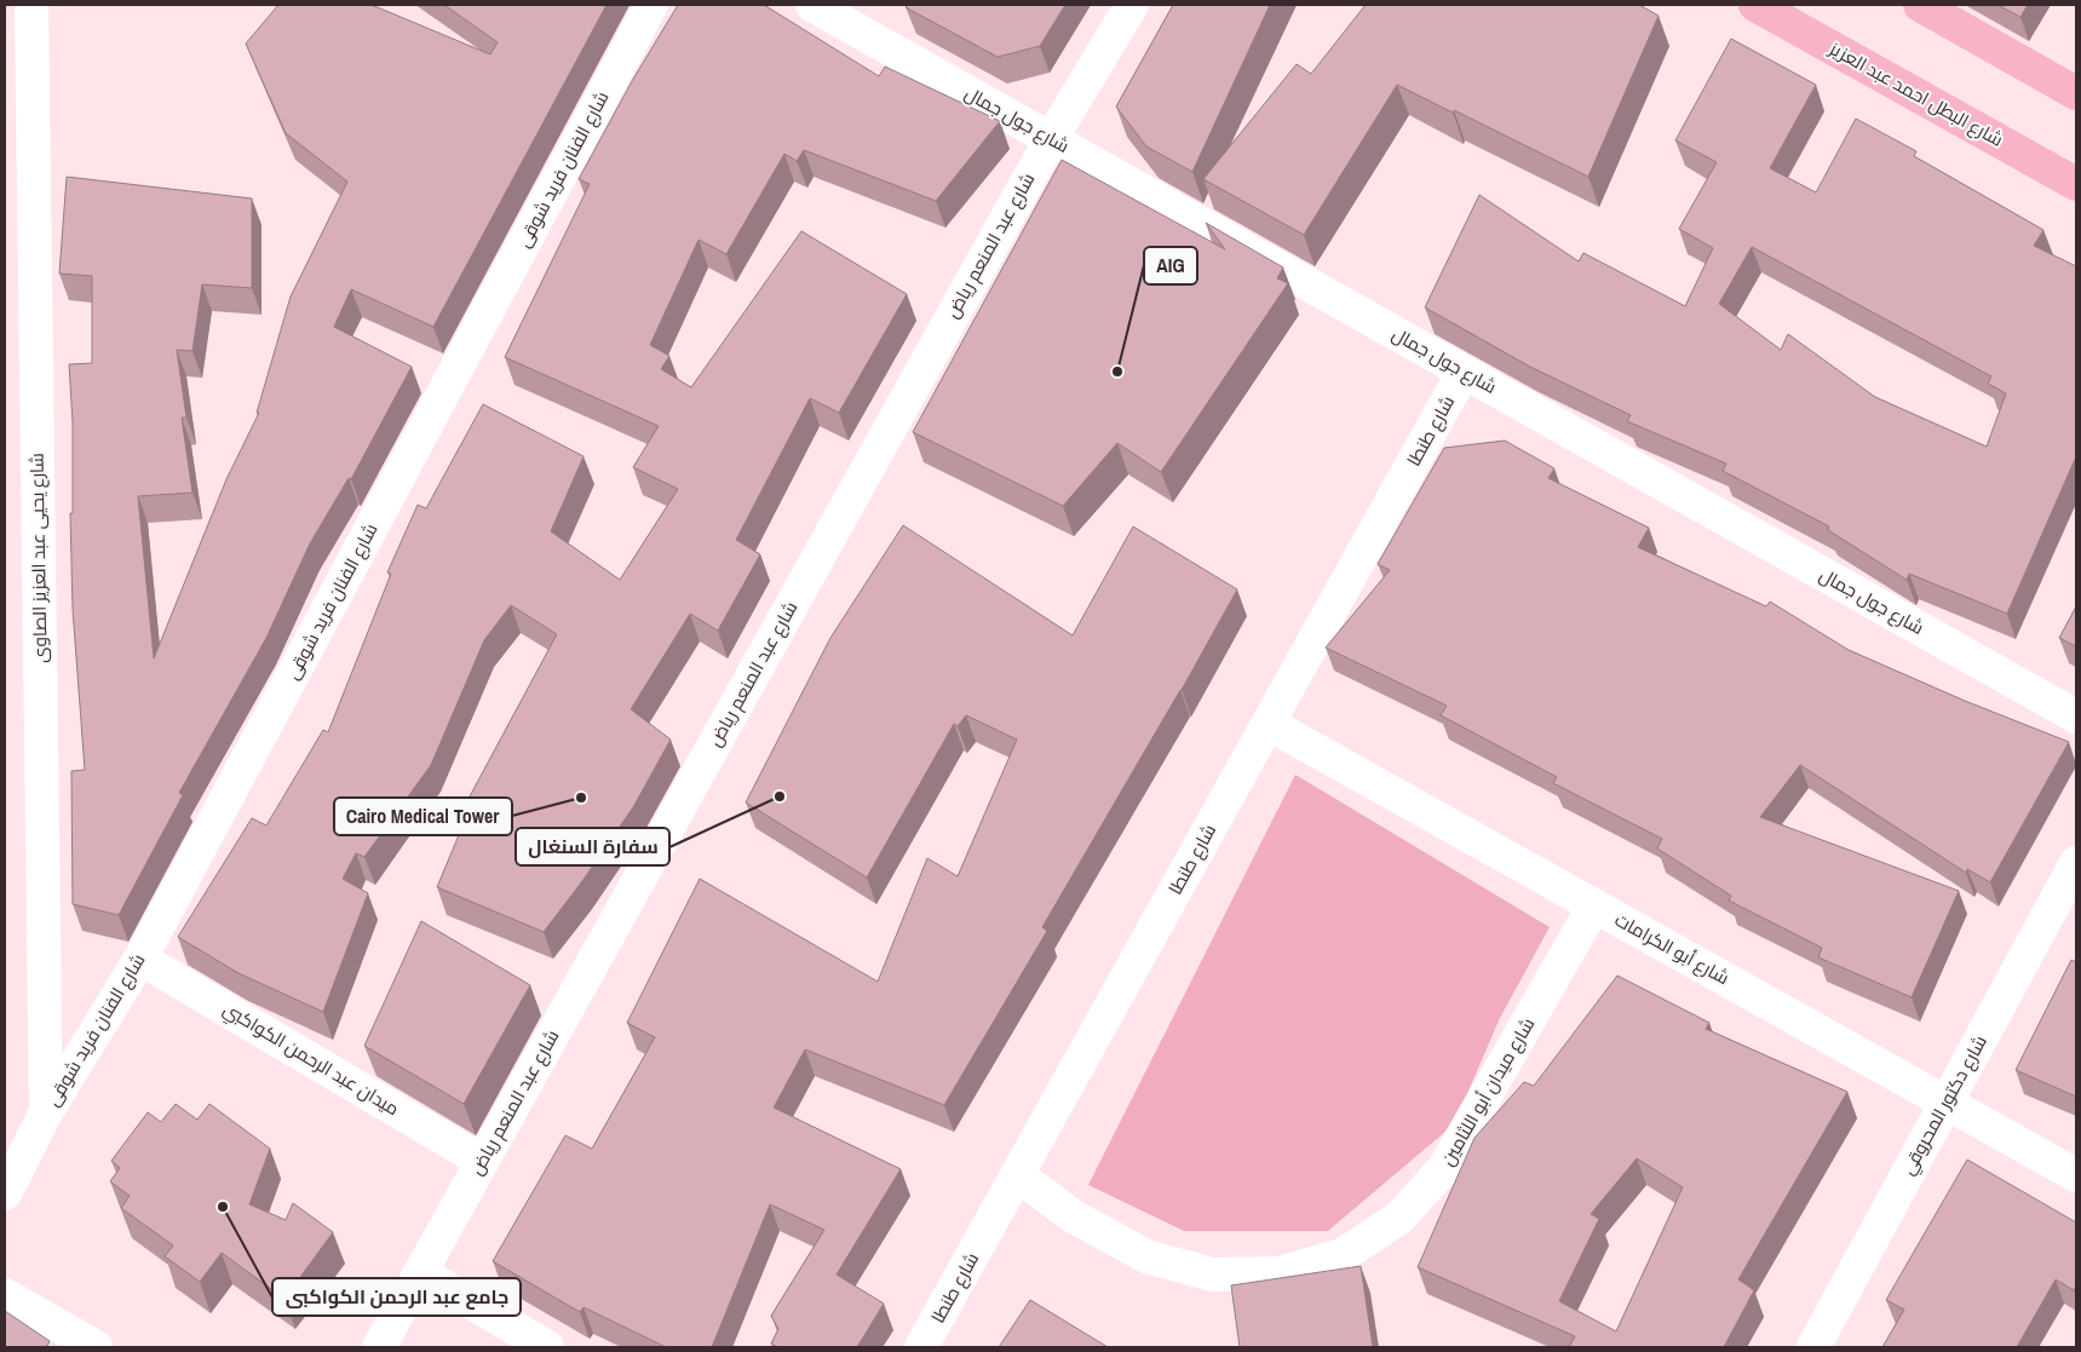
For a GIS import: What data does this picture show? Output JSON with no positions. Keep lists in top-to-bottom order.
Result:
{
  "streets": {
    "main road": ["شارع البطل احمد عبد العزيز"],
    "street": [
      "شارع جول جمال",
      "شارع الفنان فريد شوقى",
      "شارع عبد المنعم رياض",
      "شارع طنطا",
      "شارع يحيى عبد العزيز الصاوى",
      "شارع أبو الكرامات",
      "ميدان عبد الرحمن الكواكبي",
      "شارع ميدان أبو اللثامين",
      "شارع دكتور المحروقي"
    ]
  },
  "crossings": [
    ["شارع جول جمال", "شارع عبد المنعم رياض"],
    ["شارع جول جمال", "شارع طنطا"],
    ["شارع الفنان فريد شوقى", "شارع يحيى عبد العزيز الصاوى"],
    ["شارع الفنان فريد شوقى", "ميدان عبد الرحمن الكواكبي"],
    ["شارع عبد المنعم رياض", "ميدان عبد الرحمن الكواكبي"],
    ["شارع طنطا", "شارع أبو الكرامات"],
    ["شارع طنطا", "شارع ميدان أبو اللثامين"],
    ["شارع أبو الكرامات", "شارع ميدان أبو اللثامين"],
    ["شارع أبو الكرامات", "شارع دكتور المحروقي"]
  ],
  "places": [
    "AIG",
    "سفارة السنغال",
    "Cairo Medical Tower",
    "جامع عبد الرحمن الكواكبى"
  ]
}
